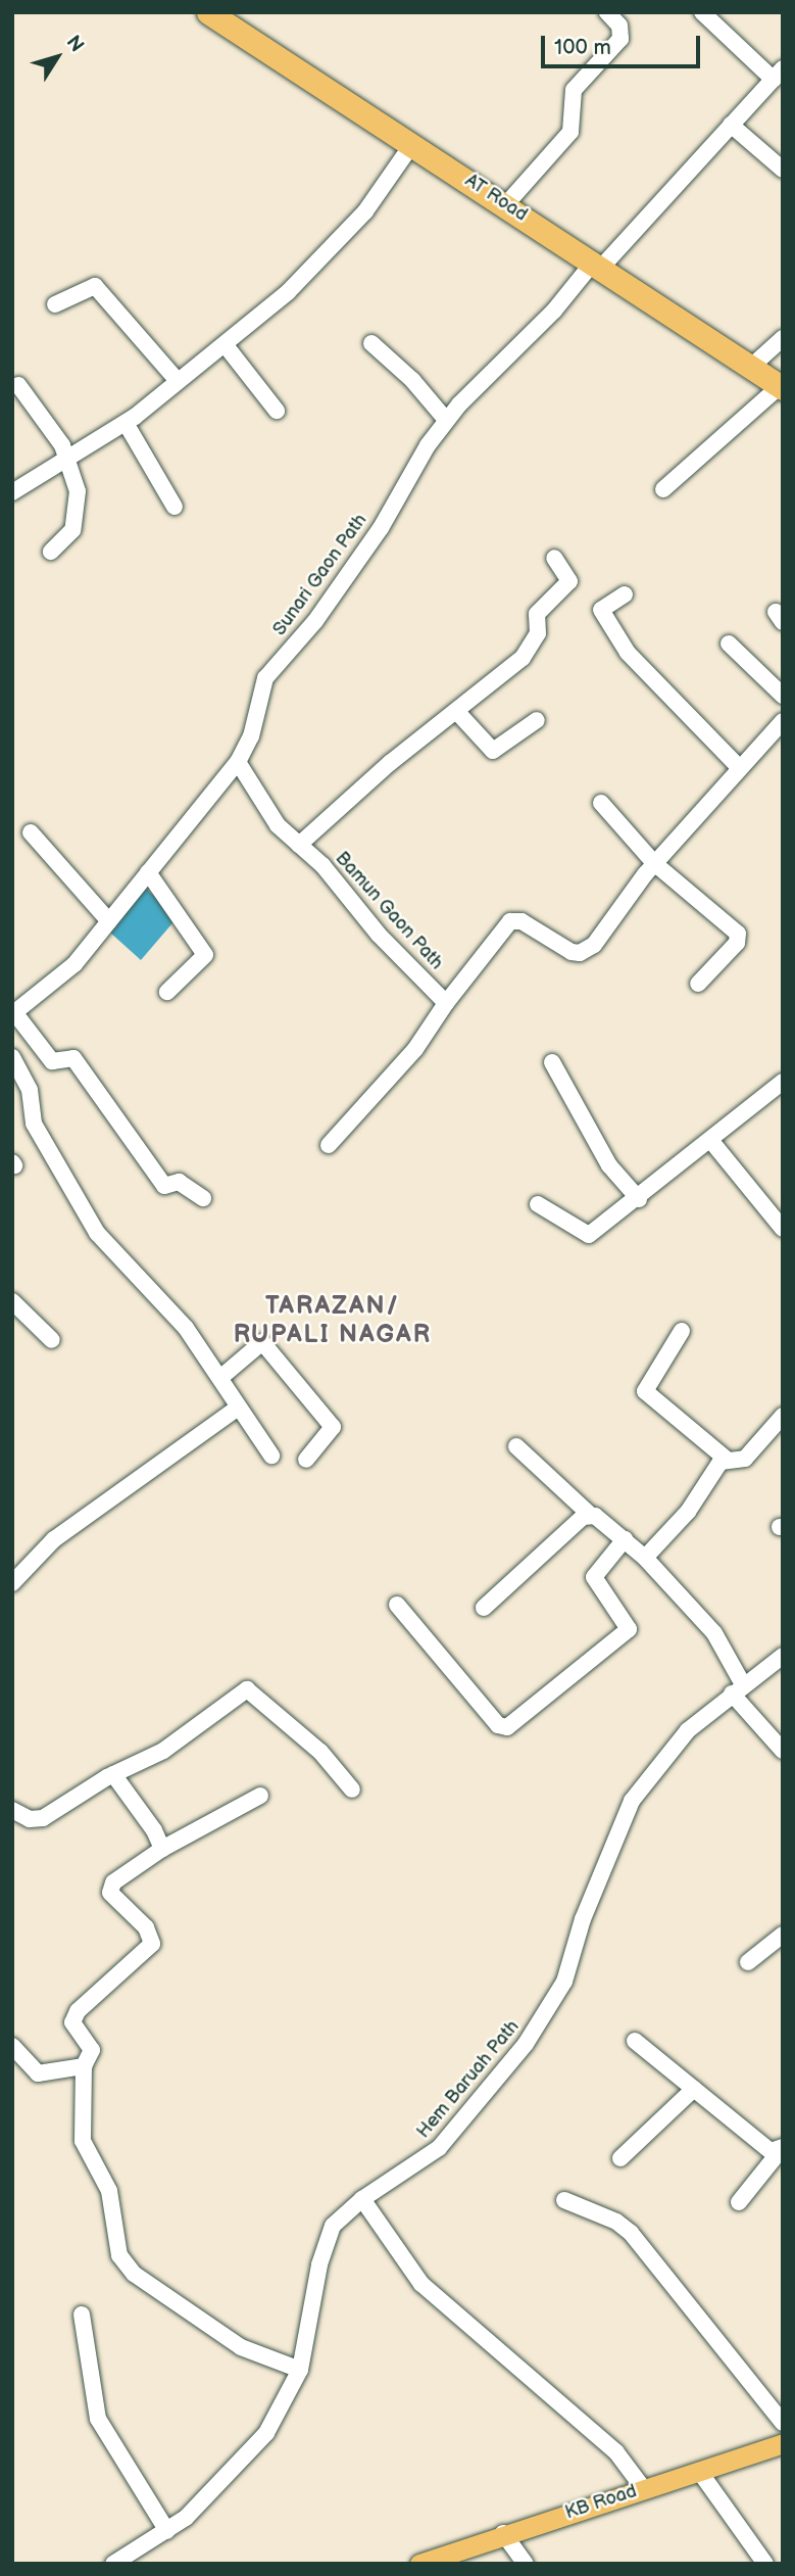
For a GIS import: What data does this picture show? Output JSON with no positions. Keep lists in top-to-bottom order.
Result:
{
  "streets": {
    "highway": ["AT Road"],
    "main road": ["KB Road"],
    "street": ["Sunari Gaon Path", "Bamun Gaon Path", "Hem Baruah Path"]
  },
  "crossings": [
    ["AT Road", "Sunari Gaon Path"],
    ["Sunari Gaon Path", "Bamun Gaon Path"]
  ],
  "districts": ["TARAZAN/ RUPALI NAGAR"],
  "scale_bar": "100 m",
  "north": "top right"
}
